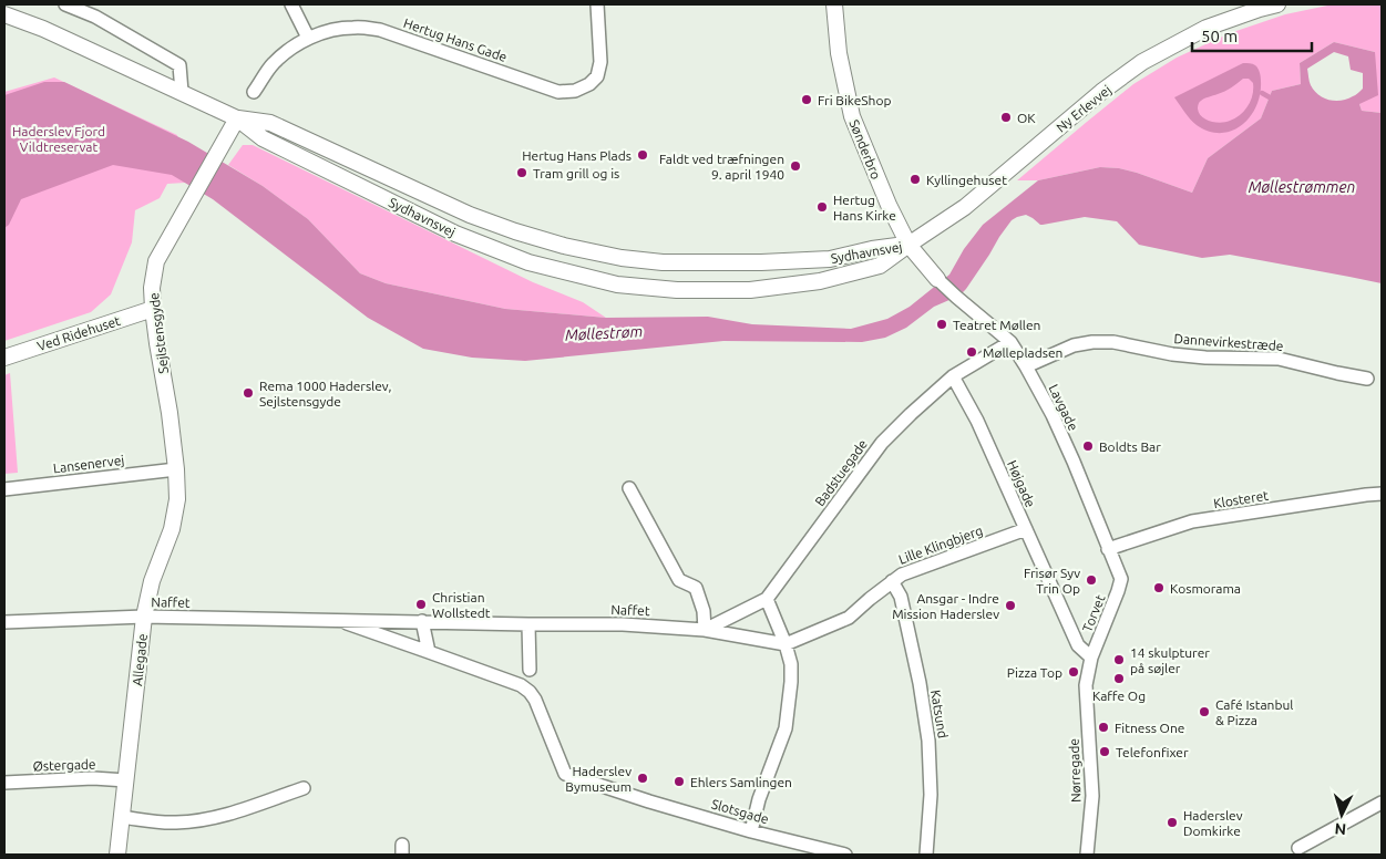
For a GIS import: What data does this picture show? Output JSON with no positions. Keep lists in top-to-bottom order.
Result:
{
  "streets": {
    "street": [
      "Hertug Hans Gade",
      "Ny Erlevvej",
      "Sønderbro",
      "Sydhavnsvej",
      "Ved Ridehuset",
      "Sejlstensgyde",
      "Dannevirkestræde",
      "Lavgade",
      "Lansenervej",
      "Badstuegade",
      "Højgade",
      "Klosteret",
      "Lille Klingbjerg",
      "Naffet",
      "Torvet",
      "Allegade",
      "Katsund",
      "Østergade",
      "Nørregade",
      "Slotsgade"
    ]
  },
  "crossings": [
    ["Ny Erlevvej", "Sønderbro"],
    ["Ny Erlevvej", "Sydhavnsvej"],
    ["Sønderbro", "Sydhavnsvej"],
    ["Sønderbro", "Lavgade"],
    ["Sydhavnsvej", "Sejlstensgyde"],
    ["Ved Ridehuset", "Sejlstensgyde"],
    ["Sejlstensgyde", "Lansenervej"],
    ["Sejlstensgyde", "Allegade"],
    ["Dannevirkestræde", "Lavgade"],
    ["Lavgade", "Klosteret"],
    ["Lavgade", "Torvet"],
    ["Lansenervej", "Allegade"],
    ["Badstuegade", "Højgade"],
    ["Højgade", "Lille Klingbjerg"],
    ["Højgade", "Torvet"],
    ["Lille Klingbjerg", "Naffet"],
    ["Lille Klingbjerg", "Katsund"],
    ["Naffet", "Allegade"],
    ["Naffet", "Slotsgade"],
    ["Torvet", "Nørregade"],
    ["Allegade", "Østergade"]
  ],
  "water": ["Møllestrømmen", "Møllestrøm"],
  "parks": ["Haderslev Fjord Vildtreservat"],
  "places": [
    "Fri BikeShop",
    "OK",
    "Hertug Hans Plads",
    "Faldt ved træfningen 9. april 1940",
    "Tram grill og is",
    "Kyllingehuset",
    "Hertug Hans Kirke",
    "Teatret Møllen",
    "Møllepladsen",
    "Rema 1000 Haderslev, Sejlstensgyde",
    "Boldts Bar",
    "Frisør Syv Trin Op",
    "Kosmorama",
    "Christian Wollstedt",
    "Ansgar - Indre Mission Haderslev",
    "14 skulpturer på søjler",
    "Pizza Top",
    "Kaffe Og",
    "Café Istanbul & Pizza",
    "Fitness One",
    "Telefonfixer",
    "Haderslev Bymuseum",
    "Ehlers Samlingen",
    "Haderslev Domkirke"
  ],
  "scale_bar": "50 m",
  "north": "bottom"
}
